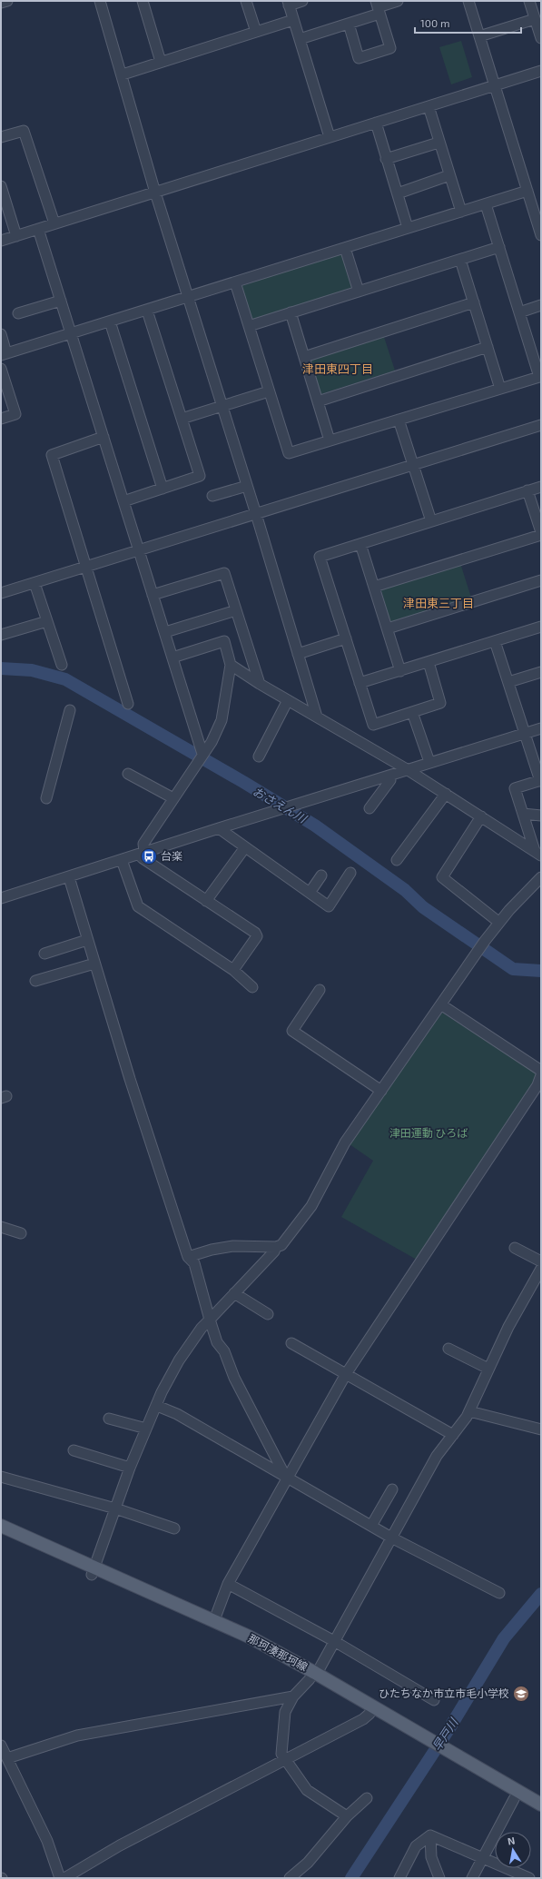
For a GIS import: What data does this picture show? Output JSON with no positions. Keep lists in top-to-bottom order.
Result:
{
  "streets": {
    "main road": ["那珂湊那珂線"]
  },
  "districts": ["津田東四丁目", "津田東三丁目"],
  "water": ["おさえん川", "早戸川"],
  "parks": ["津田運動 ひろば"],
  "places": {
    "bus stop": ["台楽"],
    "school or university": ["ひたちなか市立市毛小学校"]
  },
  "scale_bar": "100 m",
  "north": "top"
}
